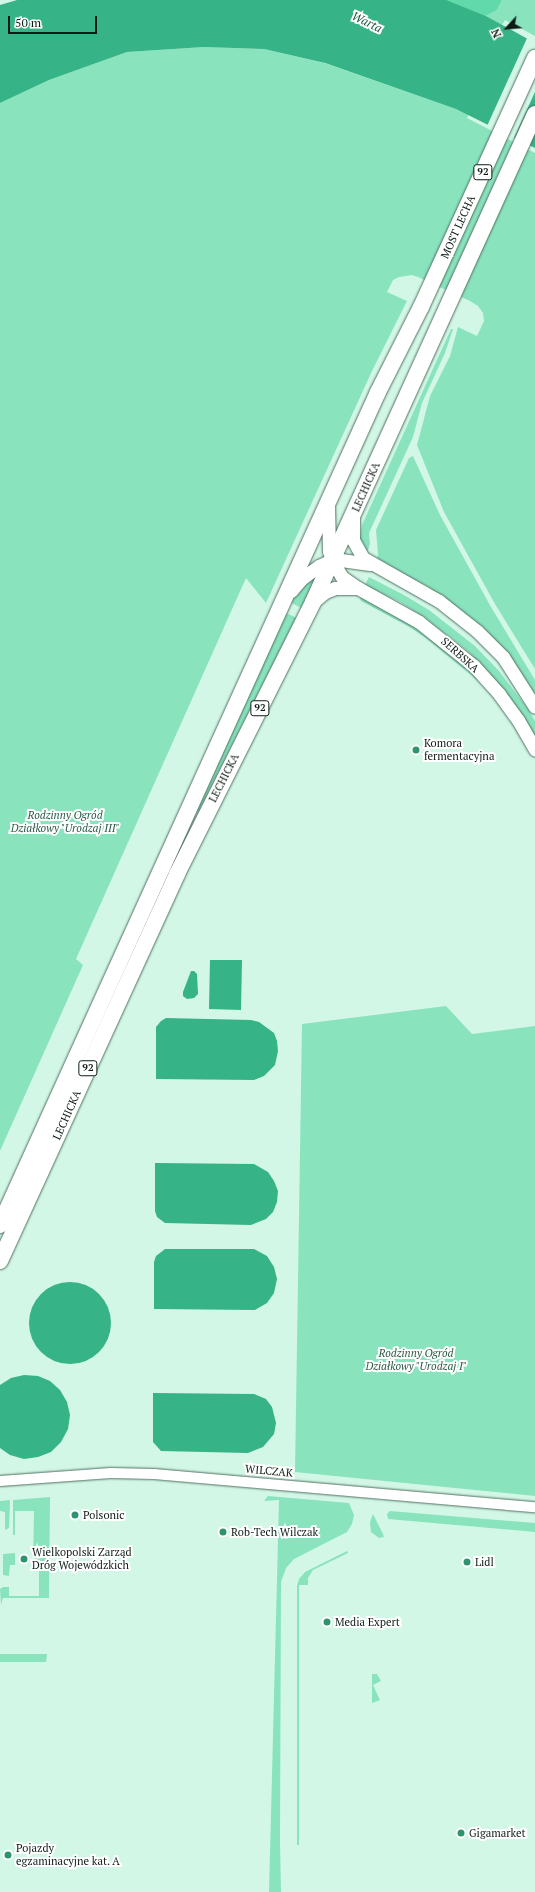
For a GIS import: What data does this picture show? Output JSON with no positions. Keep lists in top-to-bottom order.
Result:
{
  "streets": {
    "main road": ["92", "MOST LECHA", "LECHICKA"],
    "street": ["SERBSKA", "WILCZAK"]
  },
  "crossings": [
    ["MOST LECHA", "LECHICKA"],
    ["LECHICKA", "SERBSKA"]
  ],
  "water": ["Warta"],
  "parks": ["Rodzinny Ogród Działkowy \"Urodzaj III\"", "Rodzinny Ogród Działkowy \"Urodzaj I\""],
  "places": [
    "Komora fermentacyjna",
    "Polsonic",
    "Rob-Tech Wilczak",
    "Wielkopolski Zarząd Dróg Wojewódzkich",
    "Lidl",
    "Media Expert",
    "Gigamarket",
    "Pojazdy egzaminacyjne kat. A"
  ],
  "scale_bar": "50 m",
  "north": "bottom left"
}
